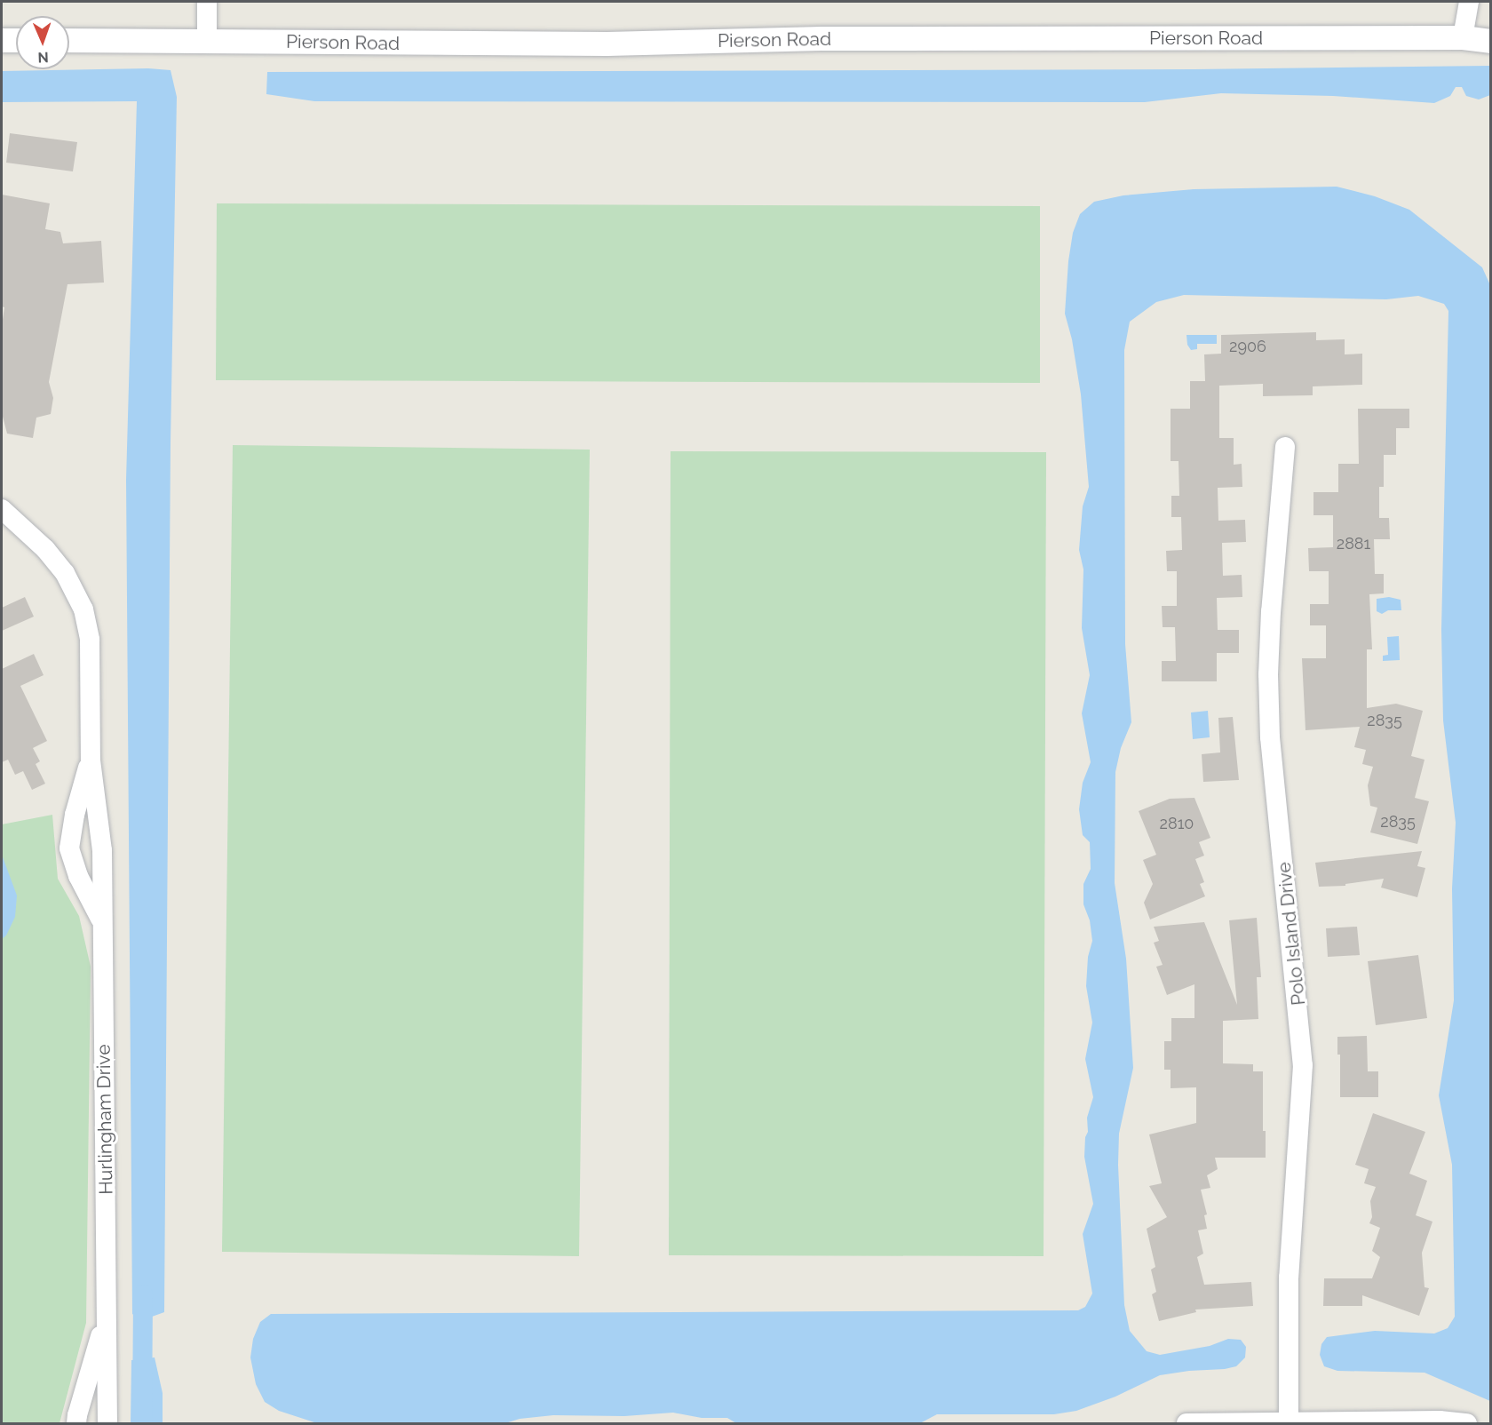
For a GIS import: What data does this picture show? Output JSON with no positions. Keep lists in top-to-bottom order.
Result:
{
  "streets": {
    "street": ["Pierson Road", "Polo Island Drive", "Hurlingham Drive"]
  },
  "house_numbers": [
    "2906",
    "2881",
    "2835",
    "2835",
    "2810"
  ],
  "north": "bottom"
}
